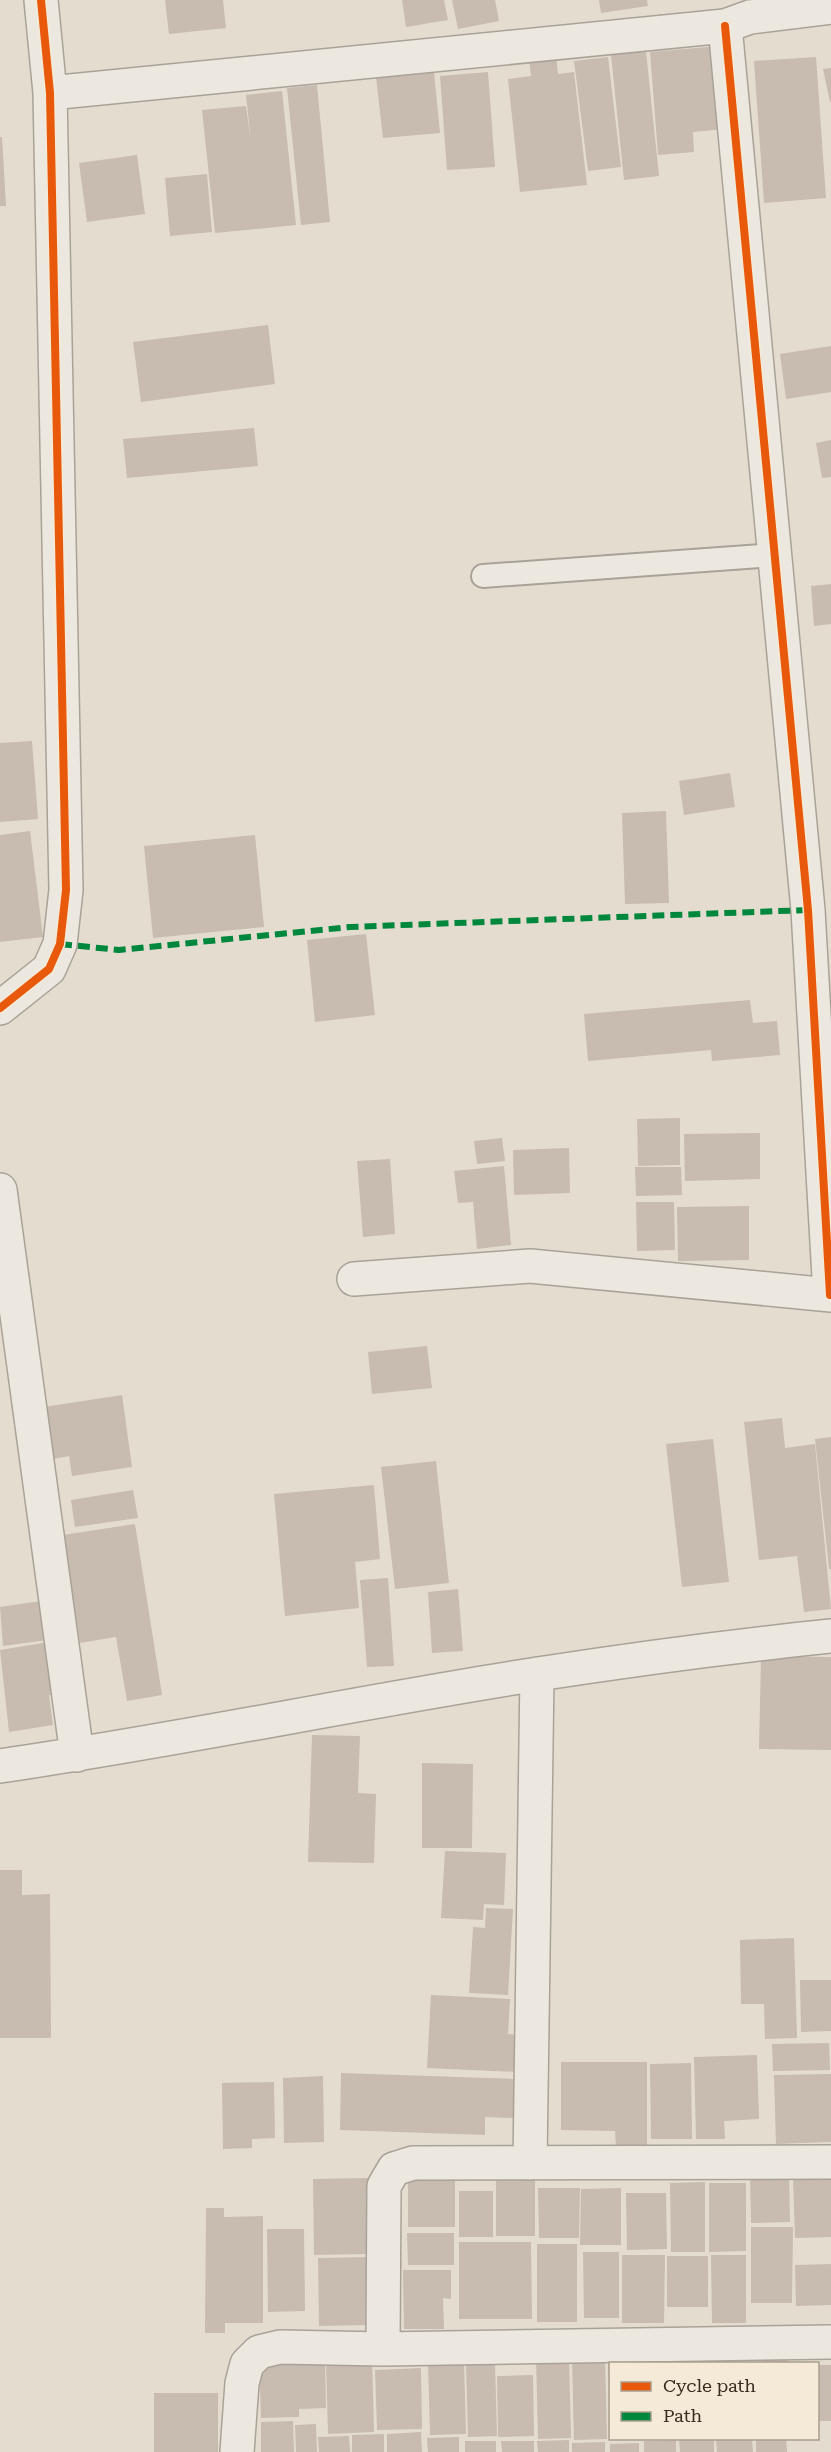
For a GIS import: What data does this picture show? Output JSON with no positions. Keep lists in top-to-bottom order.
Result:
{
  "legend": ["Cycle path", "Path"]
}
